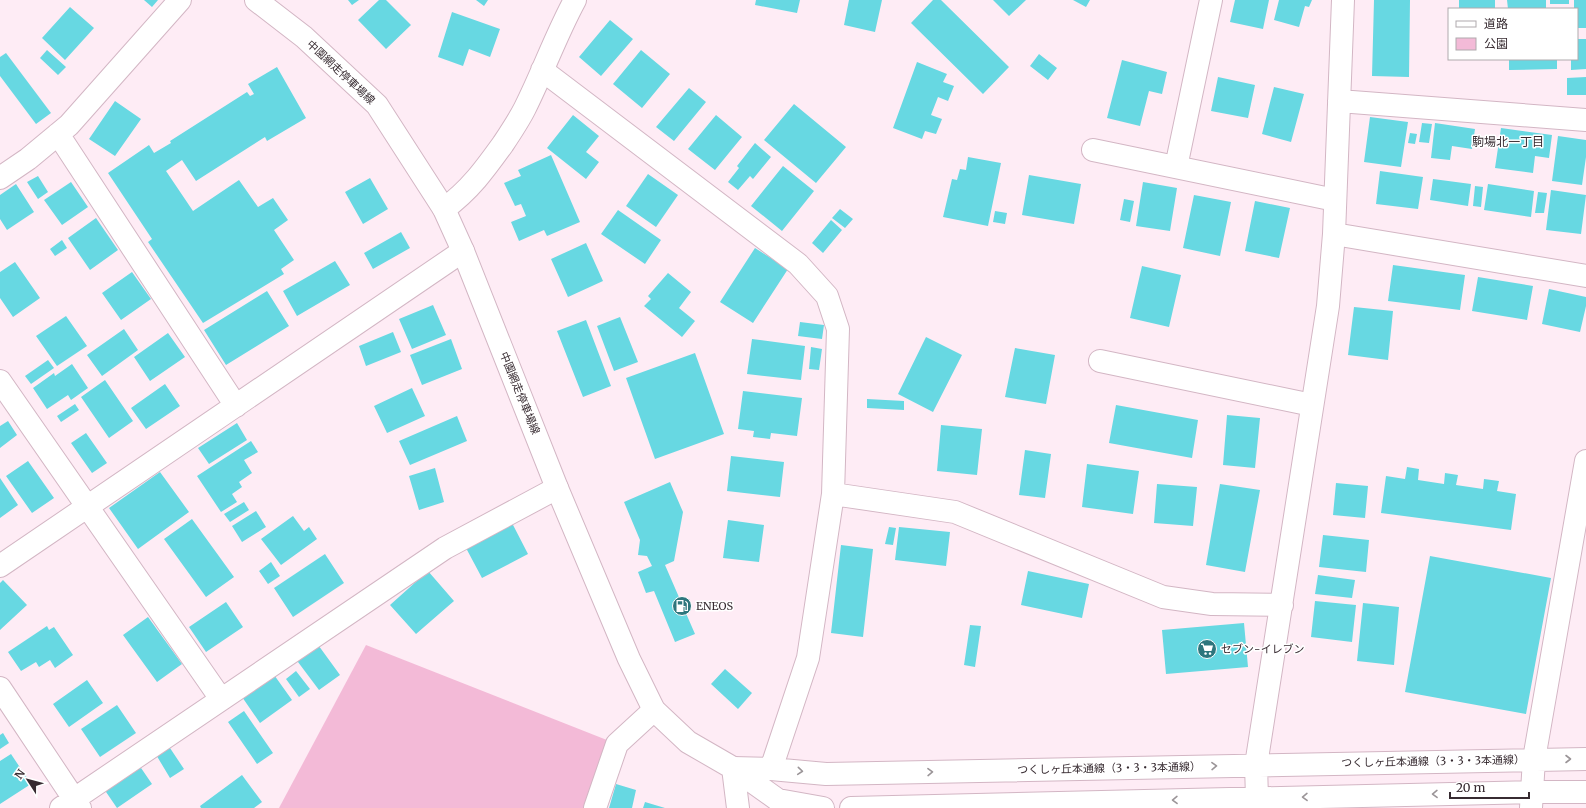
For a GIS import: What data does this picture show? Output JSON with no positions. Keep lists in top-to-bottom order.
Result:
{
  "streets": {
    "street": ["中園網走停車場線", "つくしヶ丘本通線（3・3・3本通線）"]
  },
  "crossings": [
    ["中園網走停車場線", "つくしヶ丘本通線（3・3・3本通線）"]
  ],
  "districts": ["駒場北一丁目"],
  "places": {
    "fuel station": ["ENEOS"],
    "supermarket": ["セブン-イレブン"]
  },
  "legend": ["道路", "公園"],
  "scale_bar": "20 m",
  "north": "top left"
}
